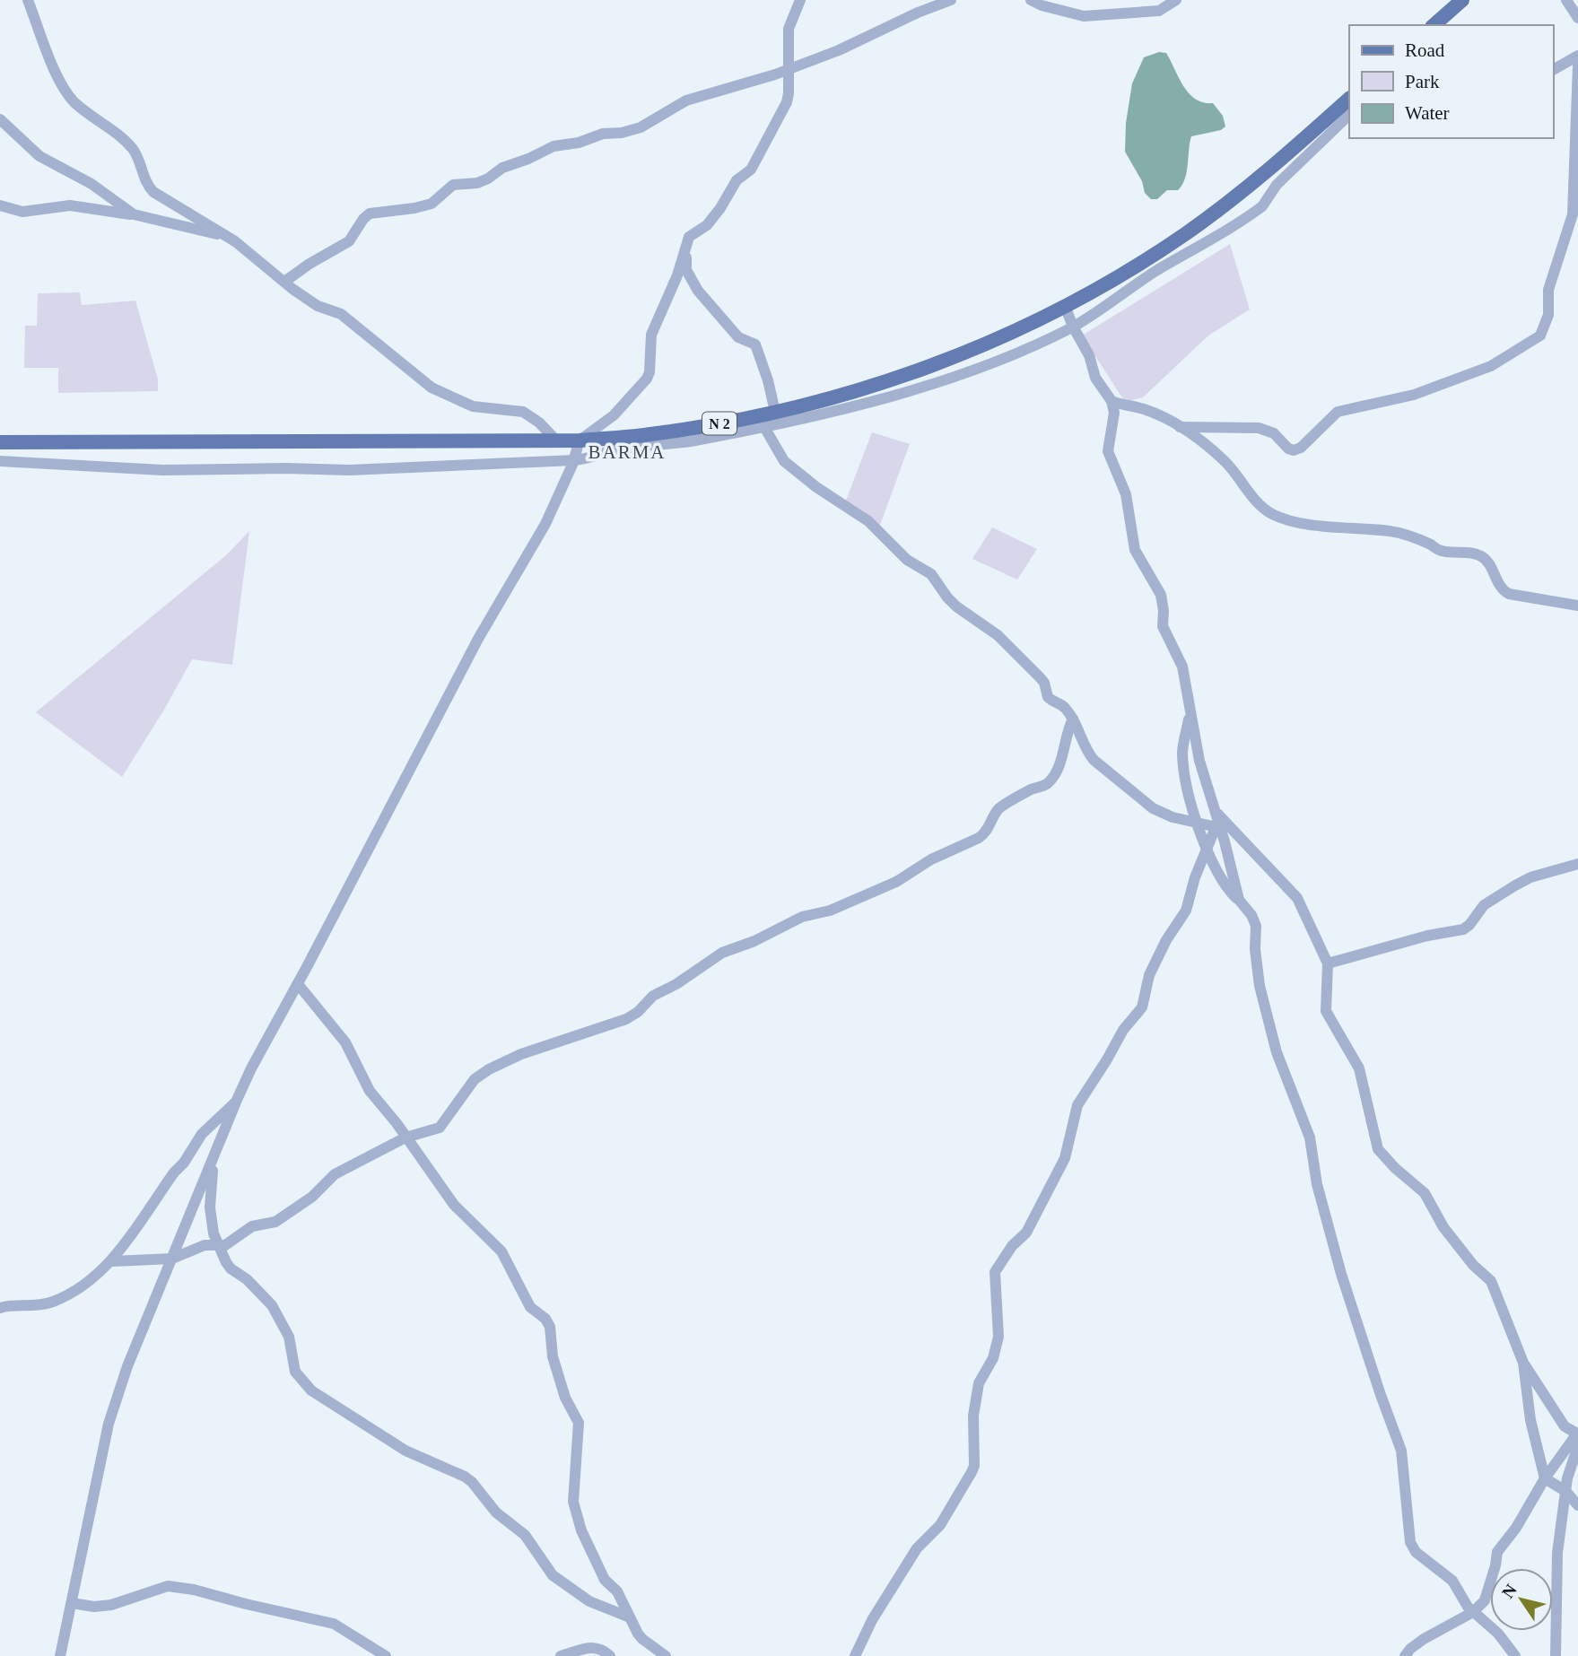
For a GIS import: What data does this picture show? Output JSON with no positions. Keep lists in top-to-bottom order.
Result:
{
  "streets": {
    "main road": ["N 2"]
  },
  "districts": ["BARMA"],
  "legend": ["Road", "Park", "Water"],
  "north": "top left"
}
